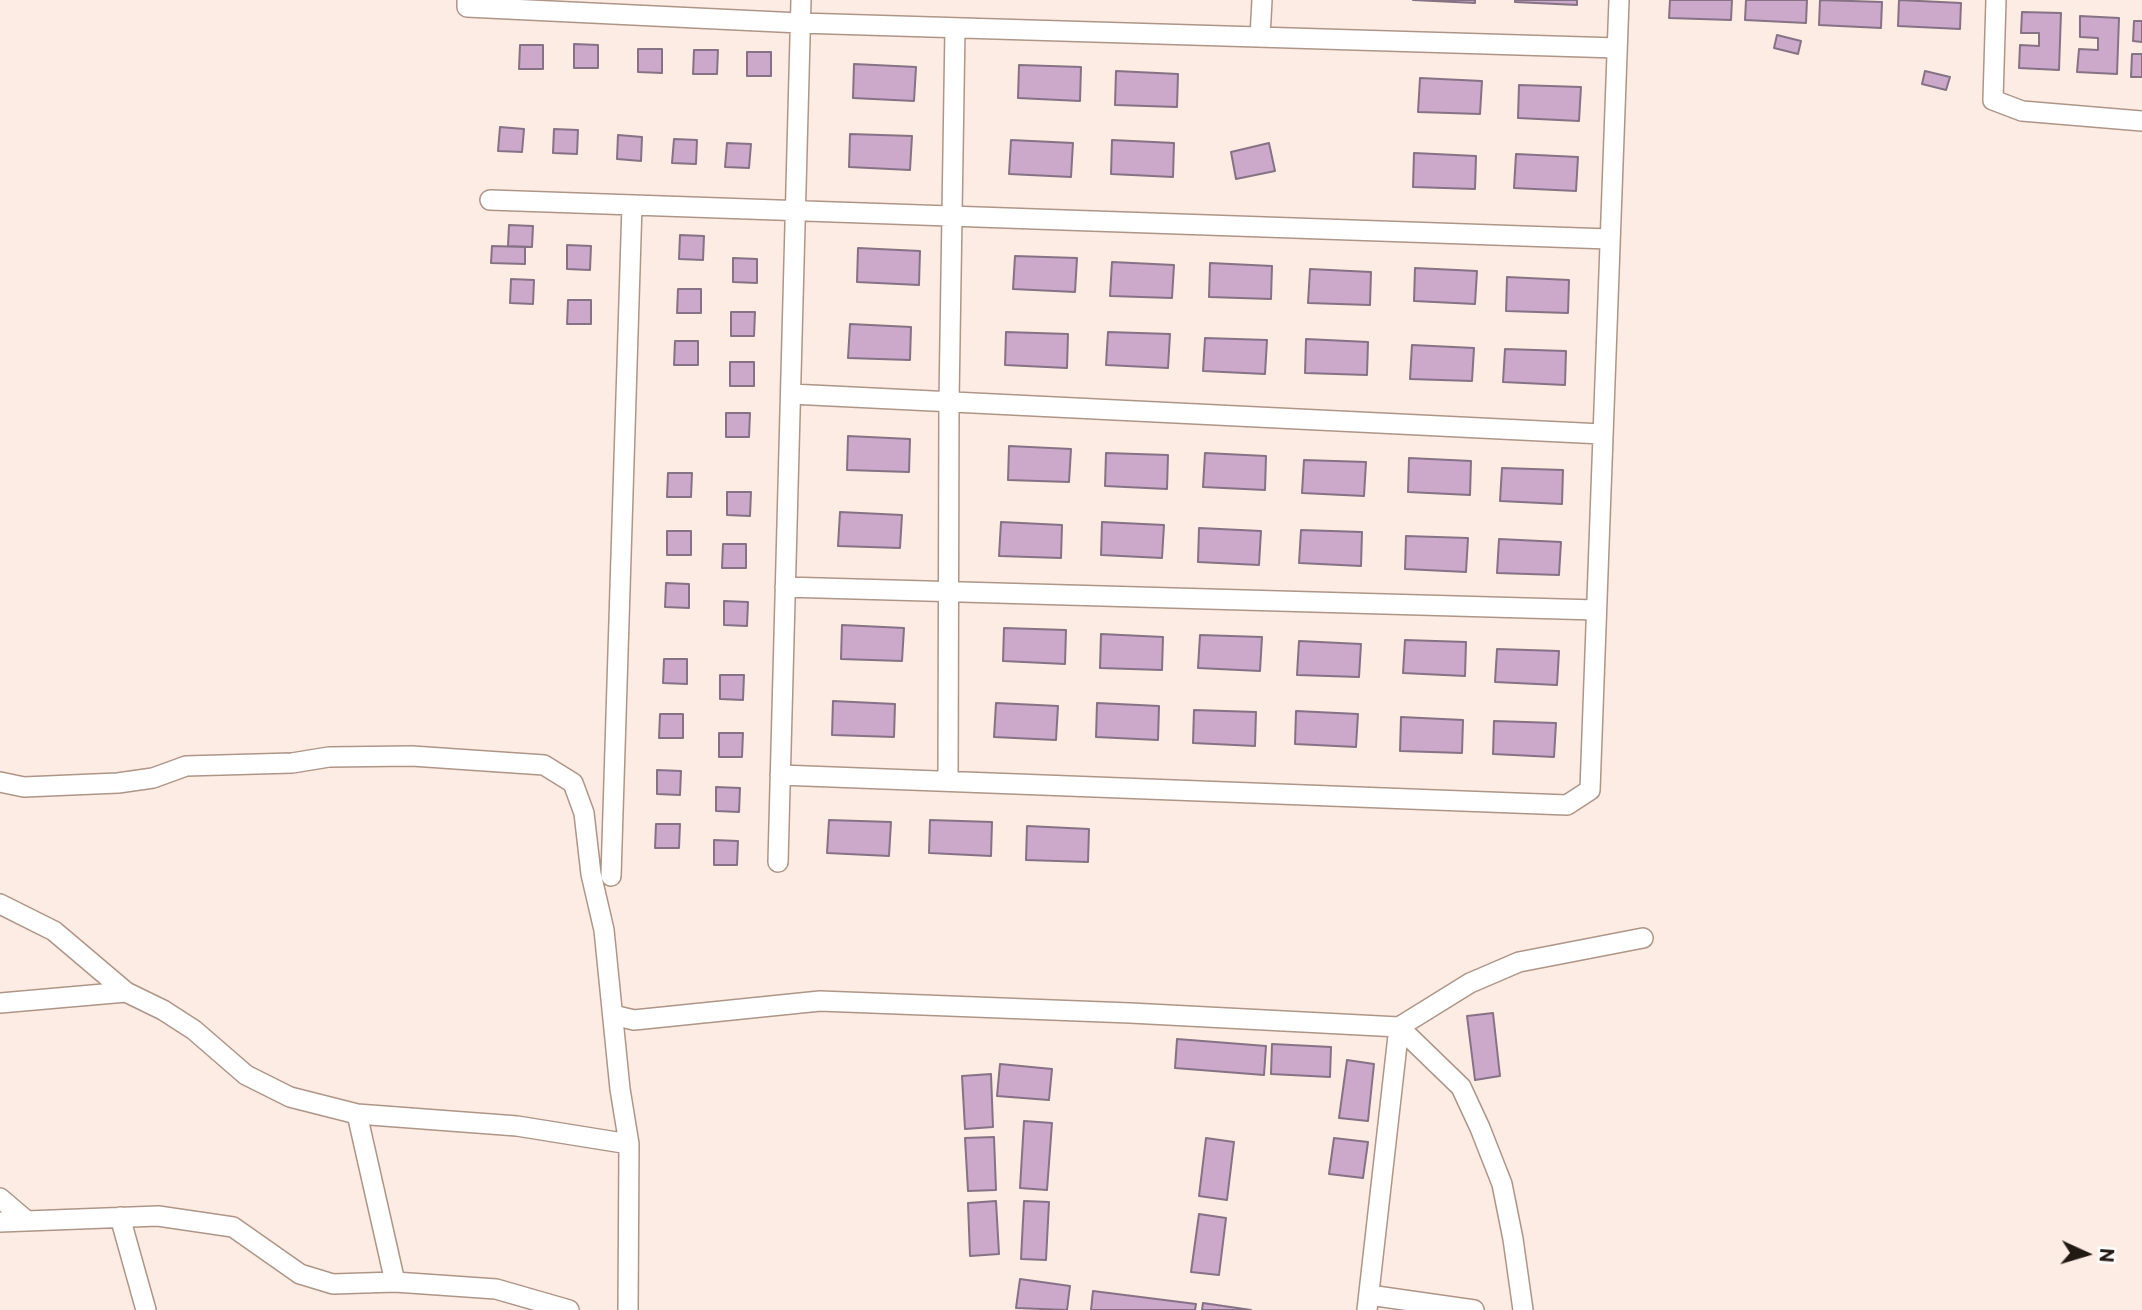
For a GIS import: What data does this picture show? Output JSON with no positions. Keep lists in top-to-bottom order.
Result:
{
  "north": "right"
}
